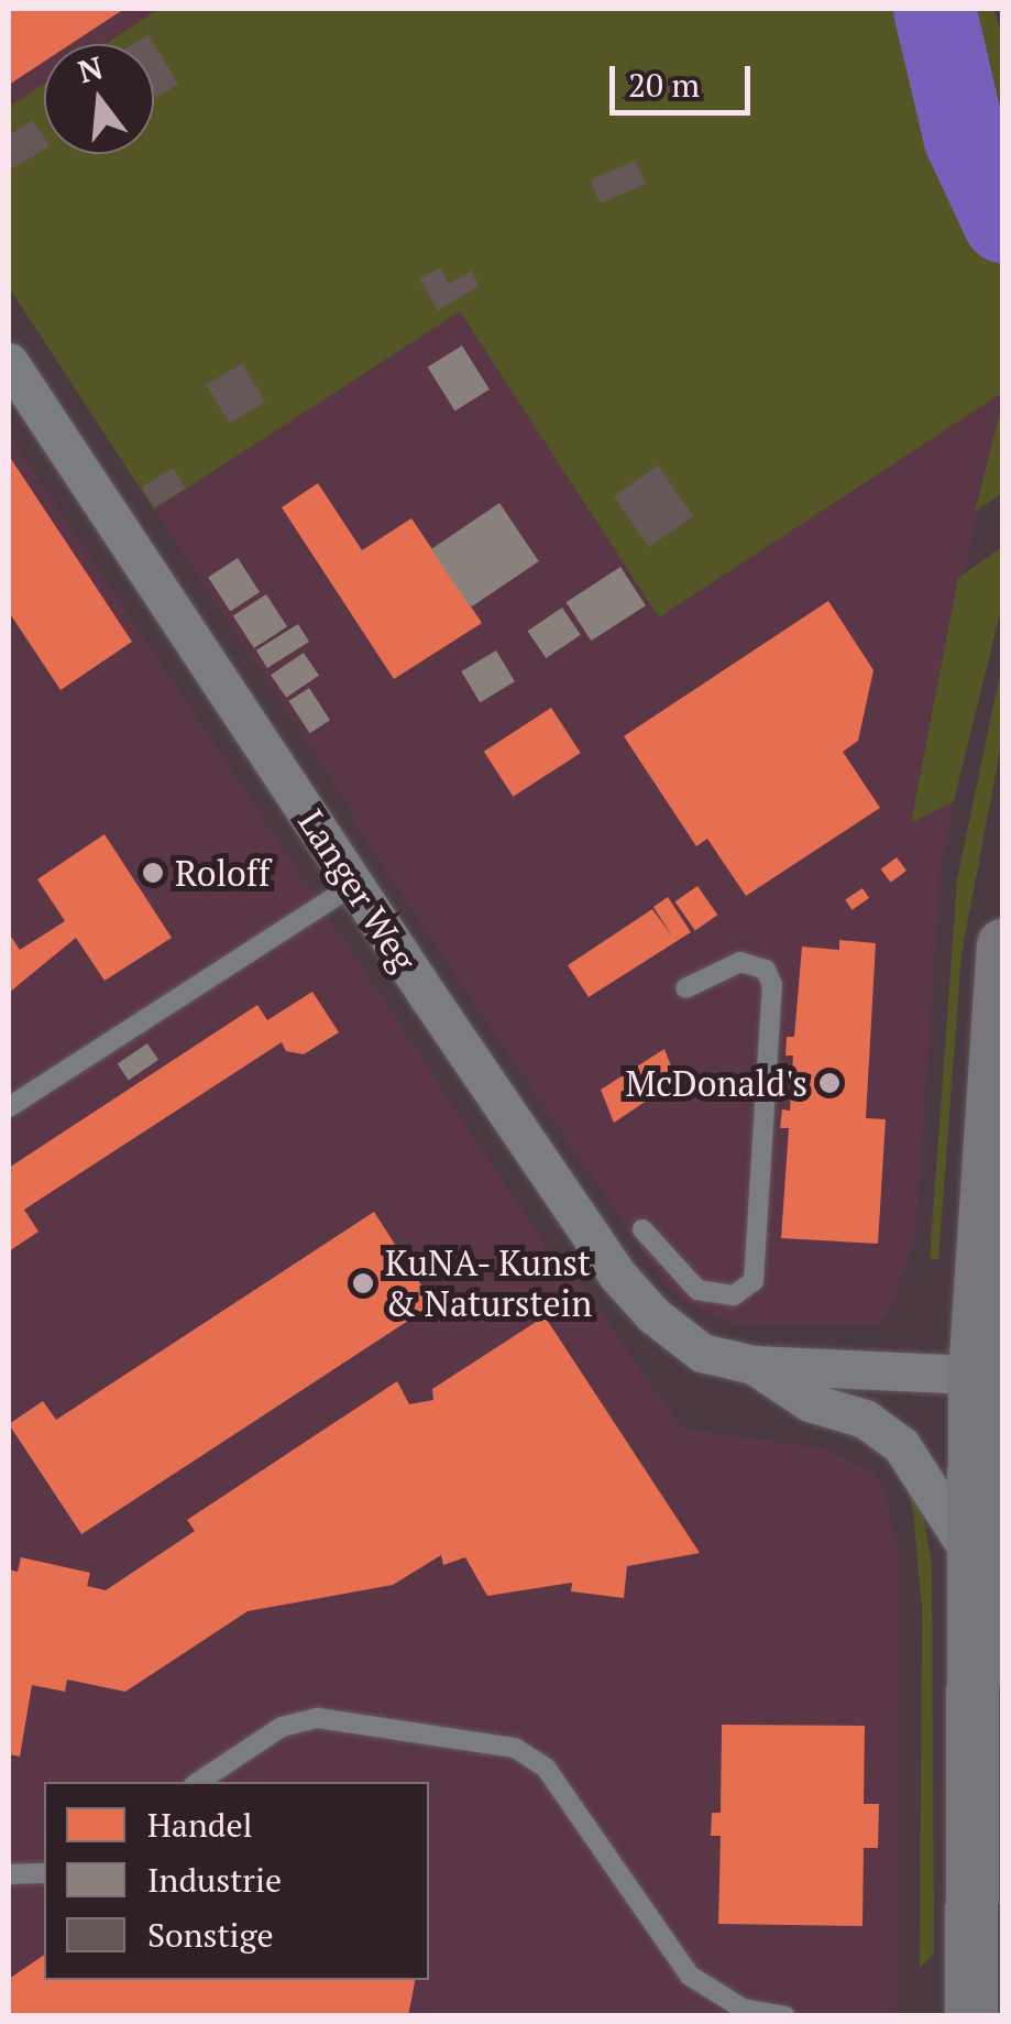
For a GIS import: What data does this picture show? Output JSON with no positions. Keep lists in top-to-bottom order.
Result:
{
  "streets": {
    "street": ["Langer Weg"]
  },
  "places": ["Roloff", "McDonald's", "KuNA- Kunst & Naturstein"],
  "legend": ["Handel", "Industrie", "Sonstige"],
  "scale_bar": "20 m",
  "north": "top"
}
